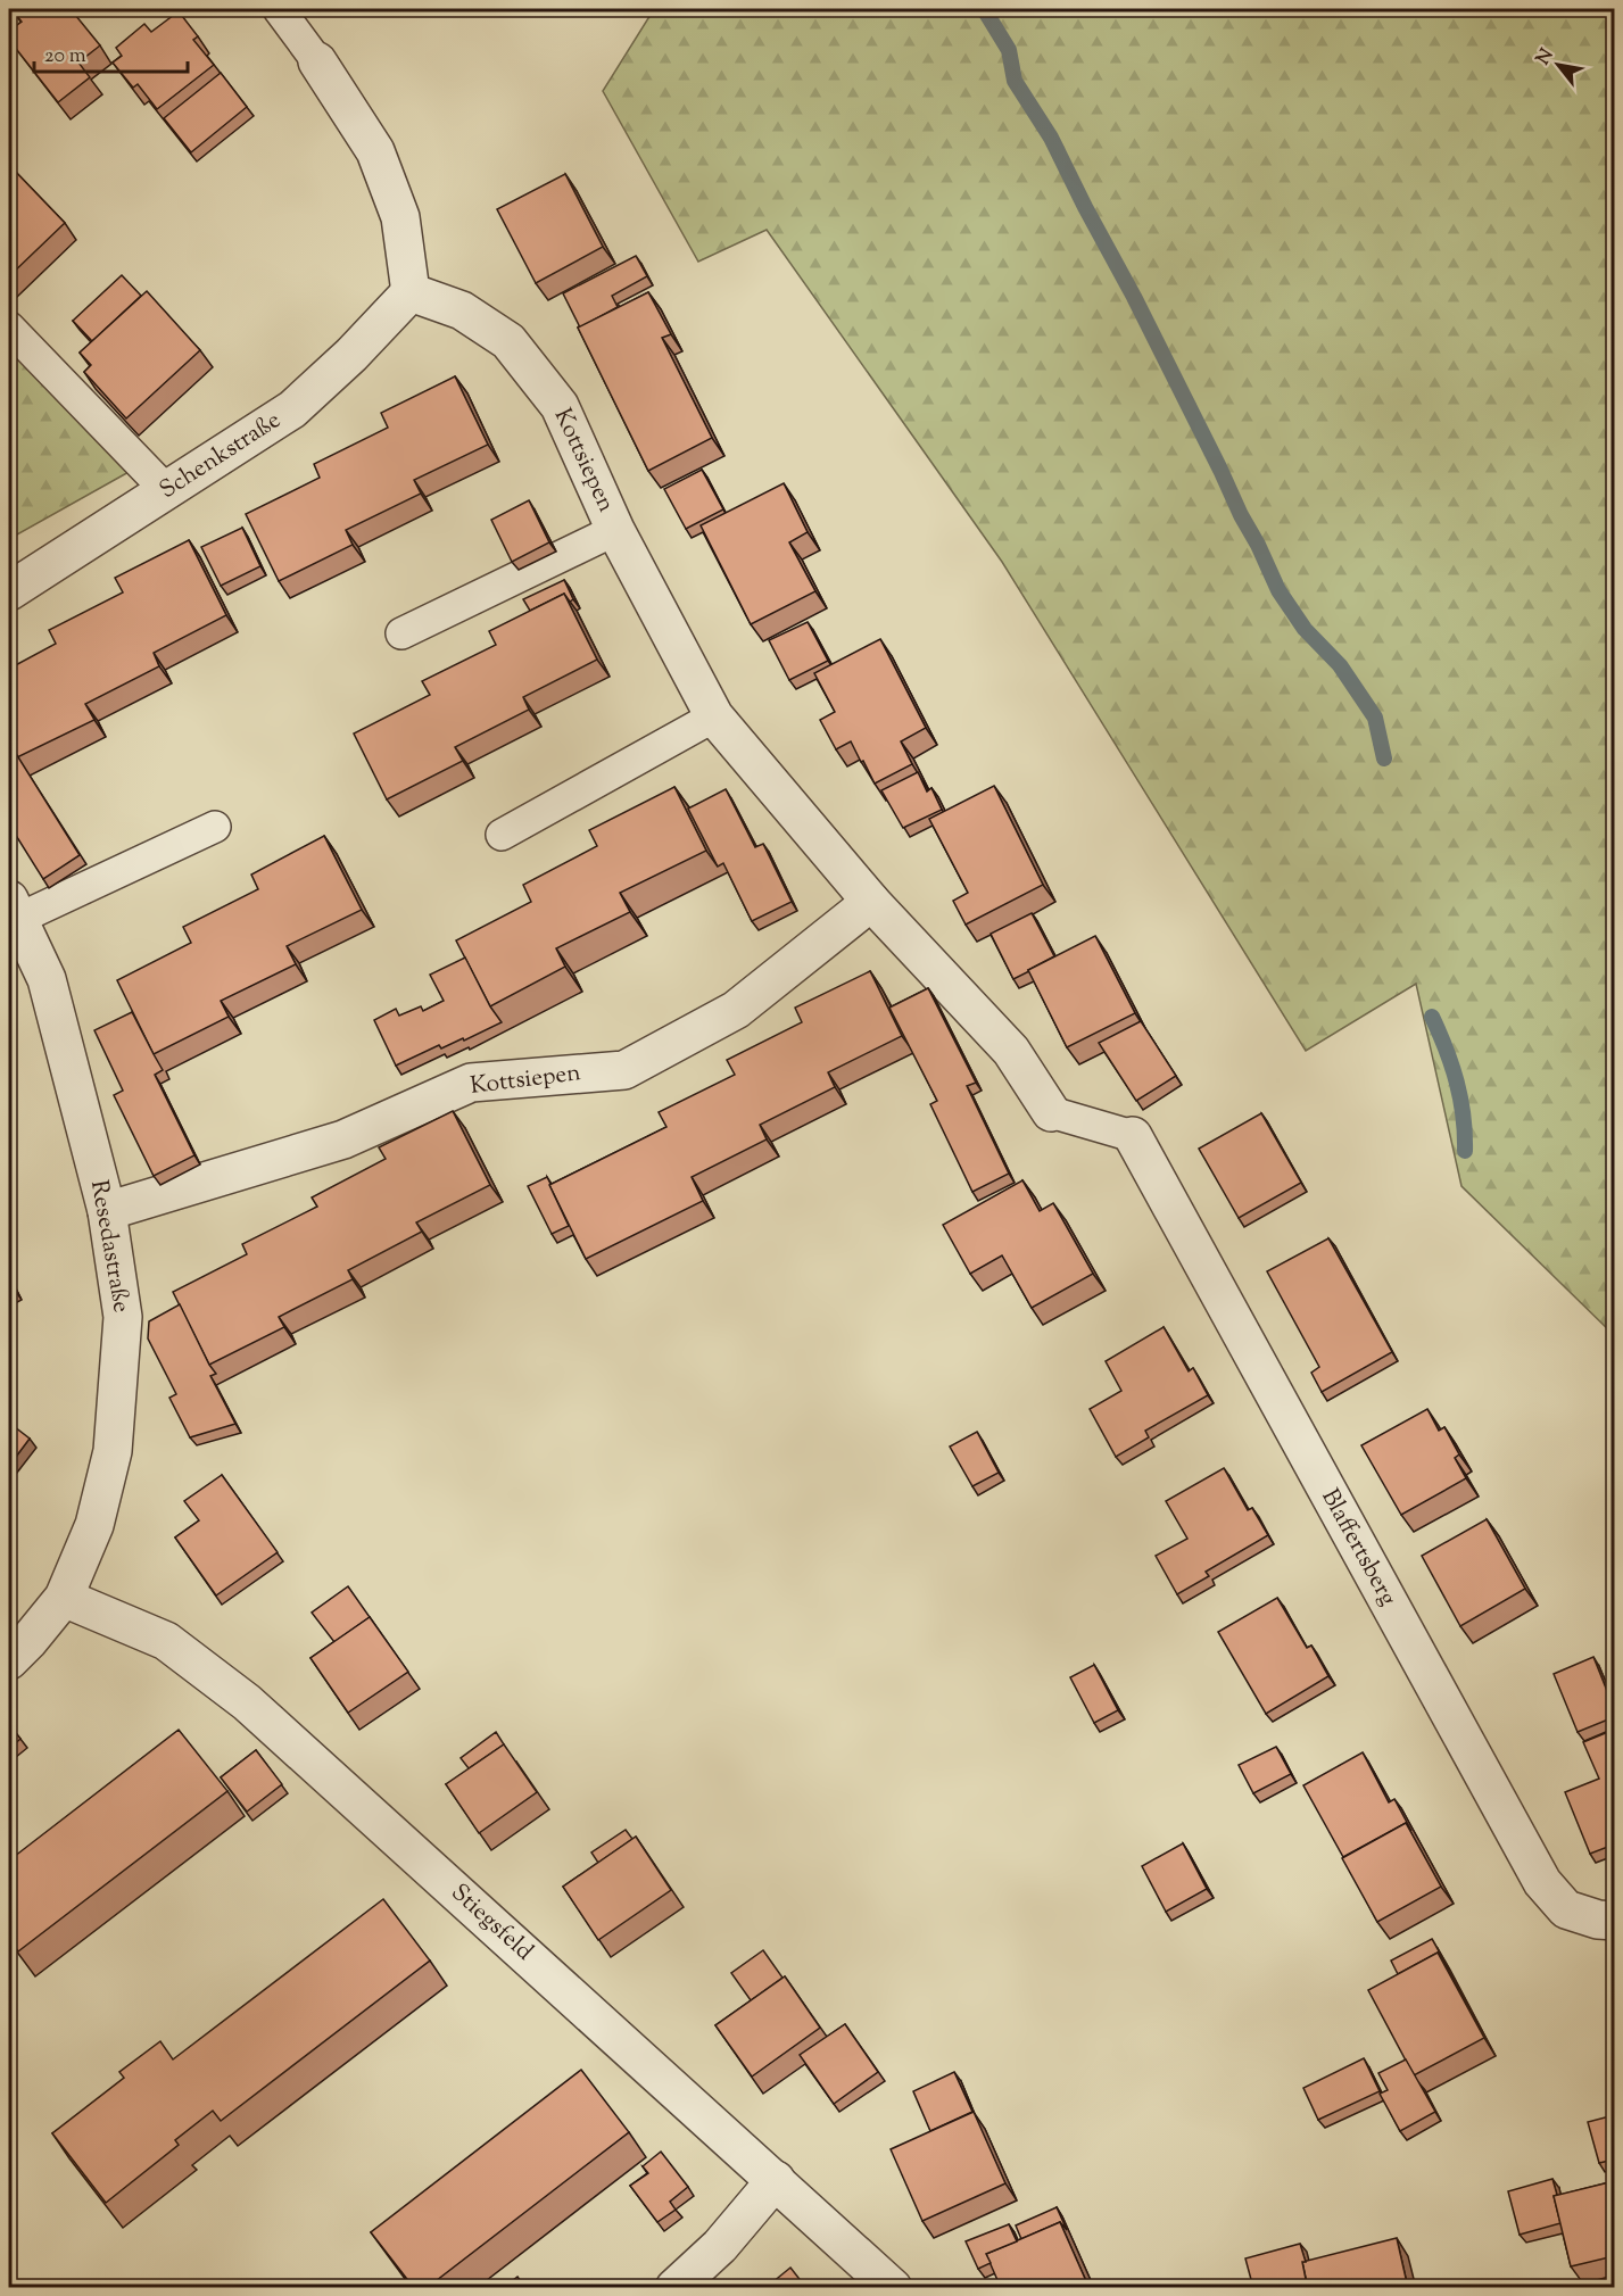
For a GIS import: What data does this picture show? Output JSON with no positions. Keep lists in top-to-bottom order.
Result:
{
  "streets": {
    "street": [
      "Schenkstraße",
      "Kottsiepen",
      "Resedastraße",
      "Blaffertsberg",
      "Stiegsfeld"
    ]
  },
  "crossings": [
    ["Schenkstraße", "Kottsiepen"],
    ["Kottsiepen", "Resedastraße"],
    ["Resedastraße", "Stiegsfeld"]
  ],
  "scale_bar": "20 m",
  "north": "top left"
}
